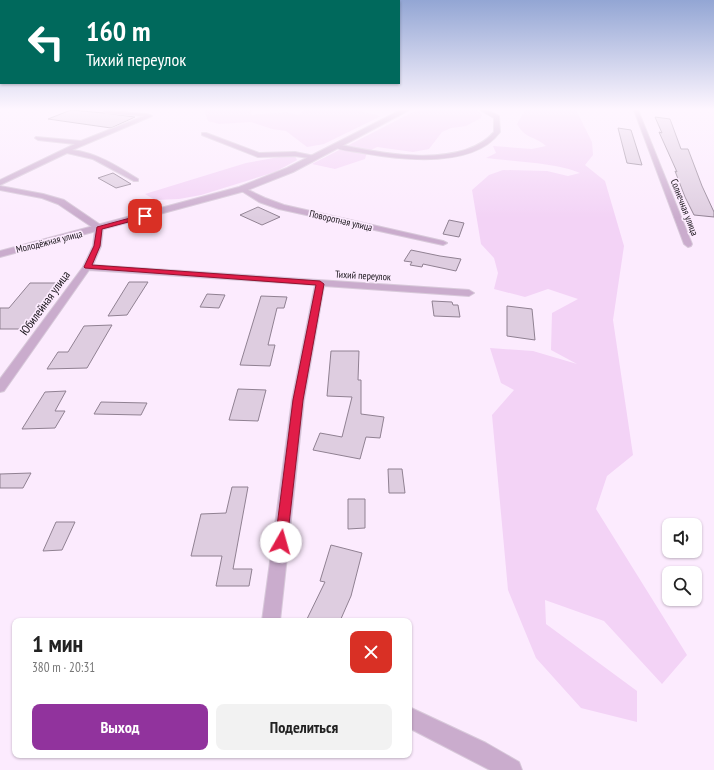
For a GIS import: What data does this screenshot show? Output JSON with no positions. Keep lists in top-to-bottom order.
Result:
{
  "streets": {
    "street": [
      "Солнечная улица",
      "Поворотная улица",
      "Молодёжная улица",
      "Тихий переулок",
      "Юбилейная улица"
    ]
  },
  "crossings": [
    ["Поворотная улица", "Молодёжная улица"],
    ["Молодёжная улица", "Юбилейная улица"],
    ["Тихий переулок", "Юбилейная улица"]
  ],
  "page": {
    "turn": ["160 m", "Тихий переулок"],
    "heading": ["1 мин", "380 m · 20:31"],
    "buttons": ["Выход", "Поделиться"]
  }
}
